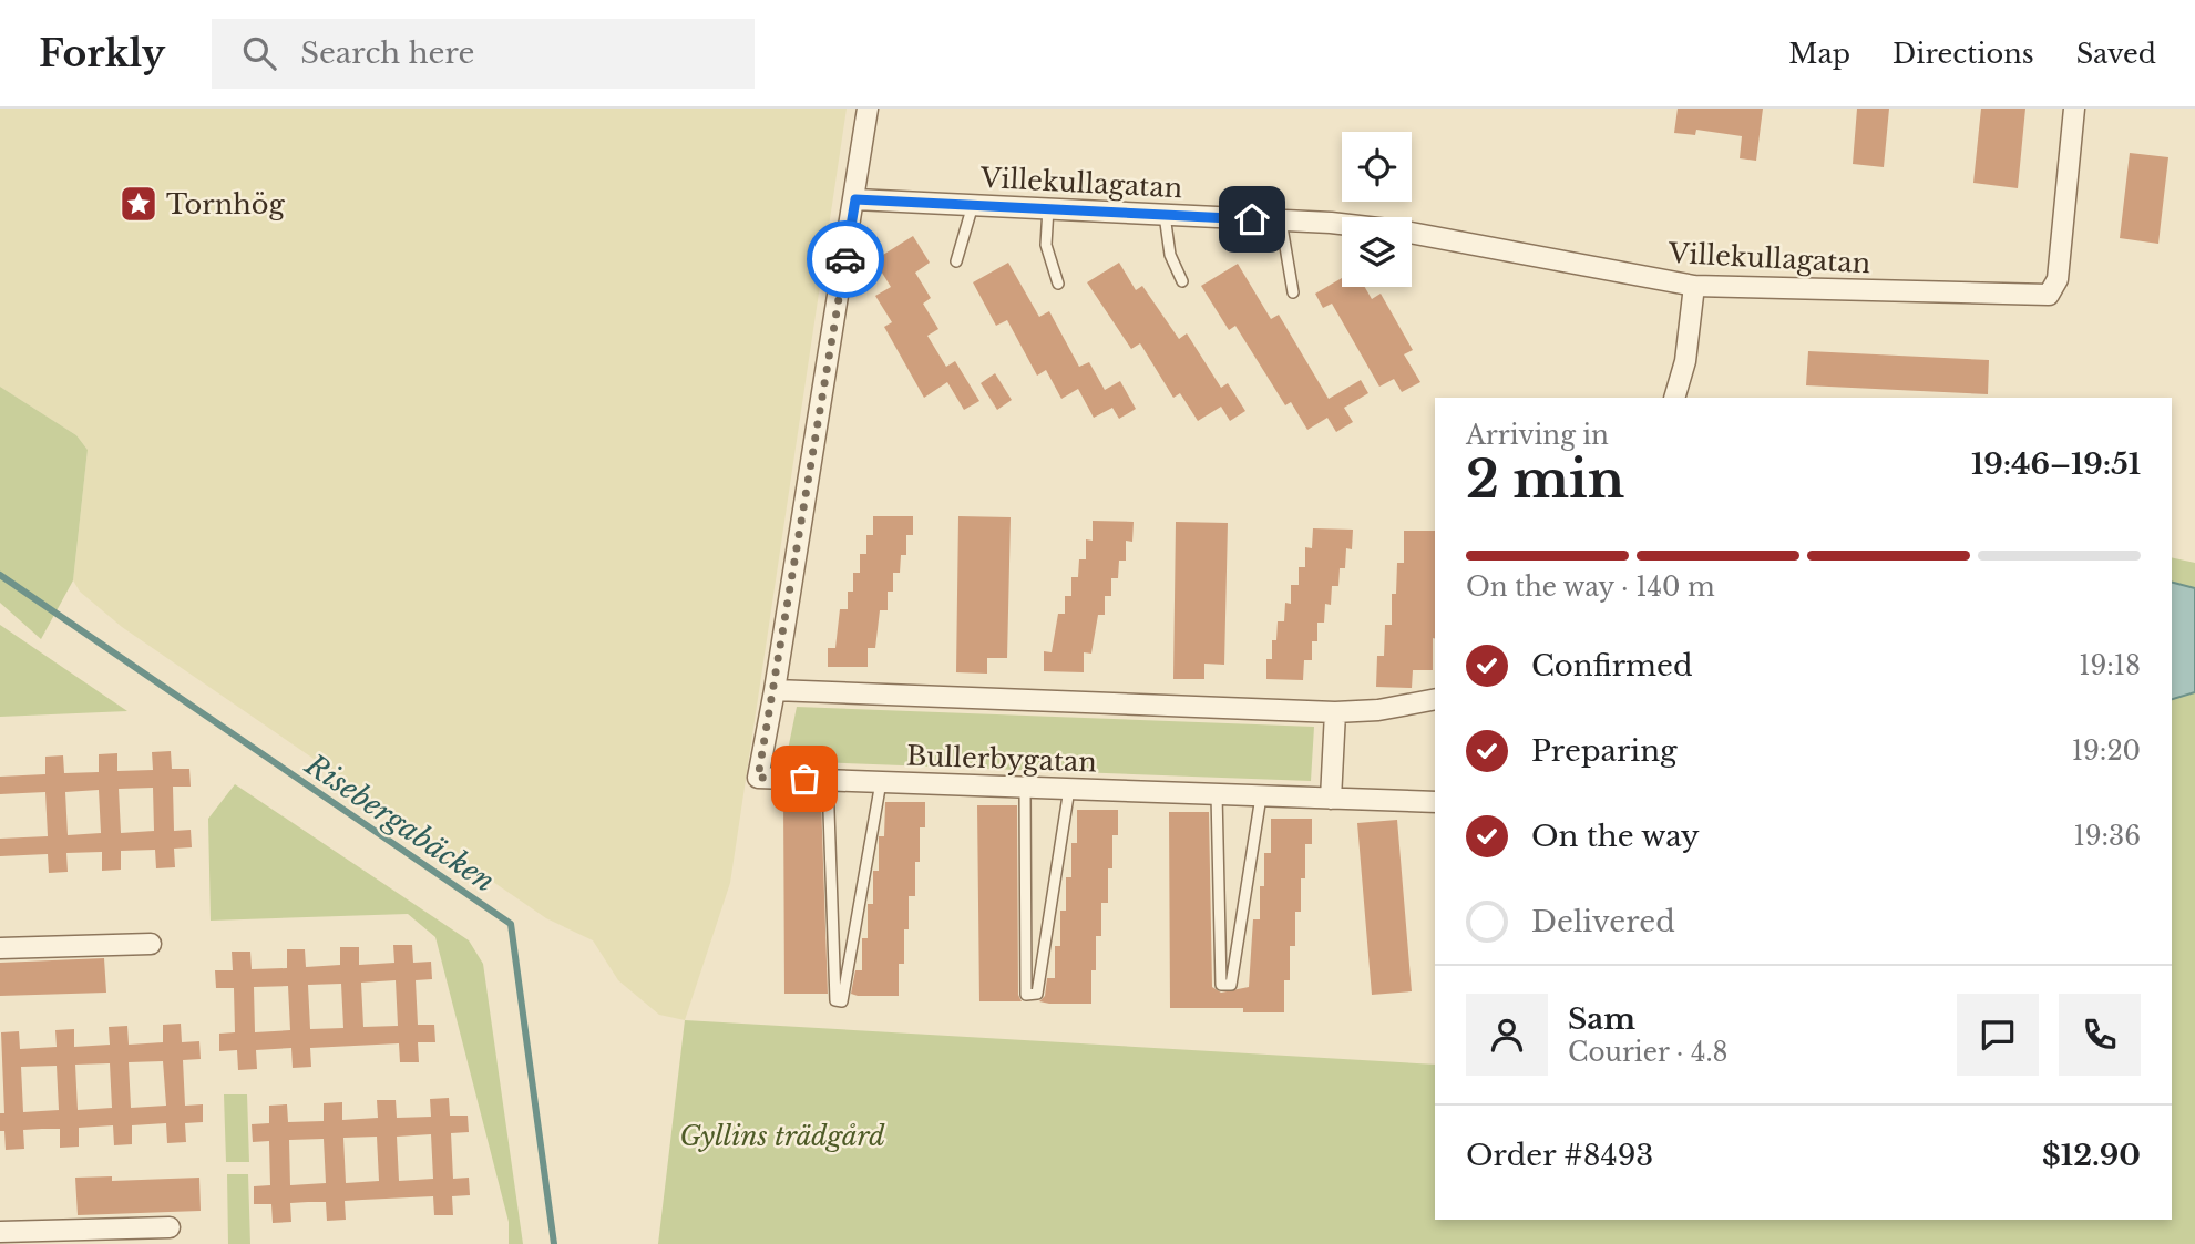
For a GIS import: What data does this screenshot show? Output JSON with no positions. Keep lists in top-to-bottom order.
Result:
{
  "streets": {
    "street": ["Villekullagatan", "Bullerbygatan"]
  },
  "crossings": [
    ["Villekullagatan", "Bullerbygatan"]
  ],
  "water": ["Risebergabäcken"],
  "parks": ["Gyllins trädgård"],
  "places": {
    "place": ["Tornhög"]
  },
  "page": {
    "header": "Forkly",
    "search": "Search here",
    "nav": ["Map", "Directions", "Saved"],
    "heading": ["2 min", "Arriving in", "19:46–19:51"],
    "panel": [
      "Sam",
      "Courier · 4.8",
      "Order #8493",
      "$12.90"
    ],
    "bar": "On the way · 140 m",
    "list": [
      ["Confirmed", "19:18"],
      ["Preparing", "19:20"],
      ["On the way", "19:36"],
      "Delivered"
    ]
  }
}
